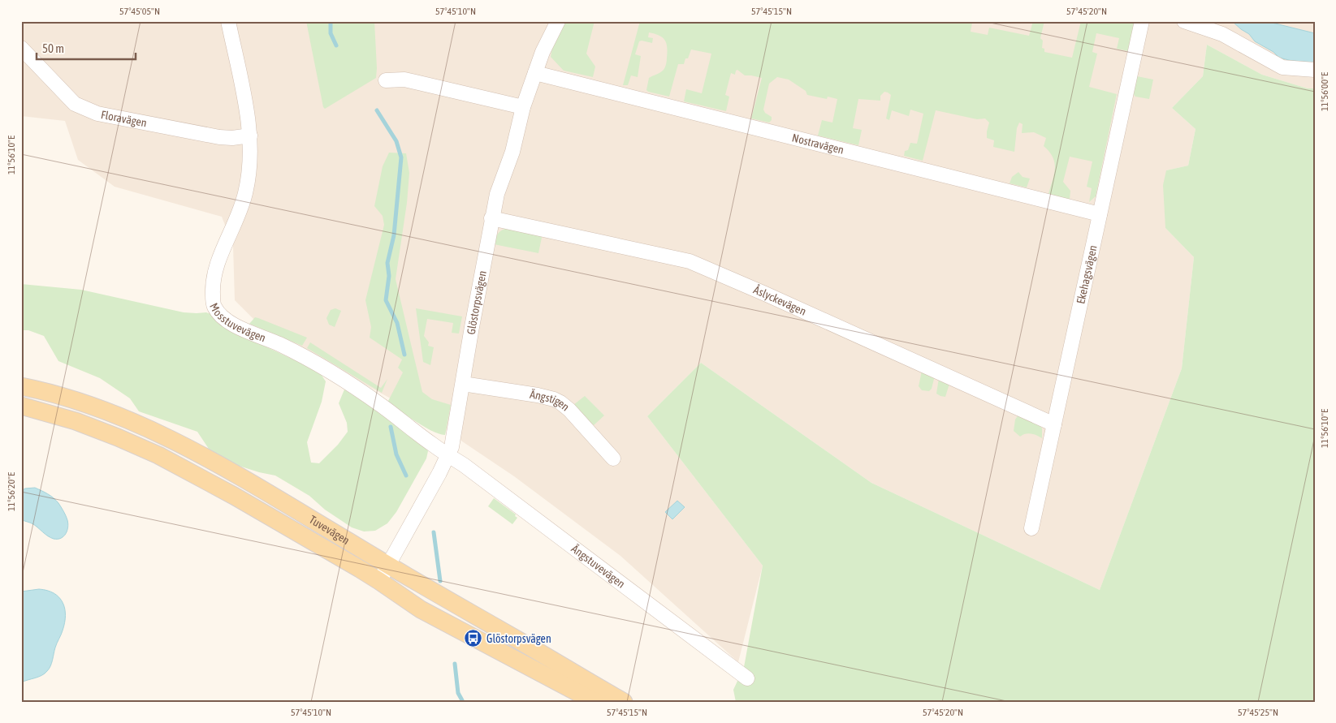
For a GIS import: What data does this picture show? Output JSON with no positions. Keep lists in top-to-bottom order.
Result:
{
  "streets": {
    "main road": ["Tuvevägen"],
    "street": [
      "Floravägen",
      "Nostravägen",
      "Ekehagsvägen",
      "Åslyckevägen",
      "Glöstorpsvägen",
      "Mosstuvevägen",
      "Ängstigen",
      "Ängstuvevägen"
    ]
  },
  "crossings": [
    ["Floravägen", "Mosstuvevägen"],
    ["Nostravägen", "Ekehagsvägen"],
    ["Nostravägen", "Glöstorpsvägen"],
    ["Ekehagsvägen", "Åslyckevägen"],
    ["Åslyckevägen", "Glöstorpsvägen"],
    ["Glöstorpsvägen", "Mosstuvevägen"],
    ["Glöstorpsvägen", "Ängstigen"],
    ["Glöstorpsvägen", "Tuvevägen"],
    ["Glöstorpsvägen", "Ängstuvevägen"],
    ["Mosstuvevägen", "Ängstuvevägen"]
  ],
  "places": {
    "bus stop": ["Glöstorpsvägen"]
  },
  "scale_bar": "50 m",
  "coordinates": [
    "57°45'05\"N",
    "57°45'10\"N",
    "57°45'15\"N",
    "57°45'20\"N",
    "11°56'00\"E",
    "11°56'10\"E",
    "11°56'20\"E",
    "57°45'25\"N"
  ]
}
